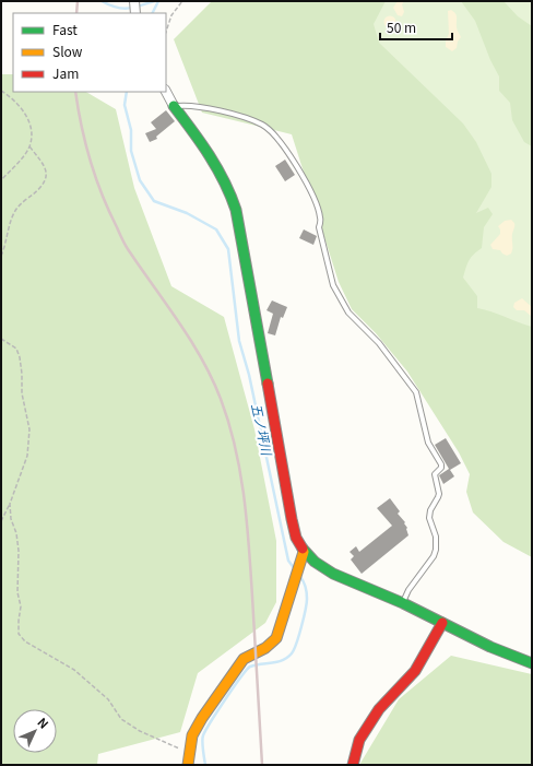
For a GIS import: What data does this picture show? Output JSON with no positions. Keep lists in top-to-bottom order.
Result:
{
  "water": ["五ノ坪川"],
  "legend": ["Fast", "Slow", "Jam"],
  "scale_bar": "50 m",
  "north": "top right"
}
